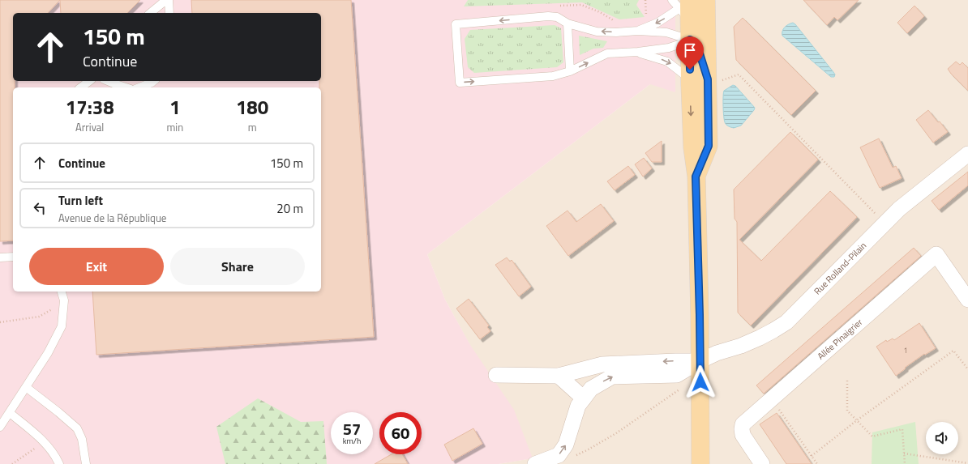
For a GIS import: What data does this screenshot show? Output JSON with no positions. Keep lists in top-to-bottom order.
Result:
{
  "streets": {
    "street": ["Rue Rolland-Pilain", "Allée Pinaigrier"]
  },
  "house_numbers": ["1"],
  "page": {
    "turn": ["150 m", "Continue"],
    "eta": [
      "17:38",
      "Arrival",
      "1",
      "min",
      "180",
      "m"
    ],
    "list": [
      {
        "name": "Continue",
        "value": "150 m"
      },
      {
        "name": "Turn left",
        "note": "Avenue de la République",
        "value": "20 m"
      }
    ],
    "buttons": ["Exit", "Share"],
    "speed": "57 km/h",
    "limit": "60"
  }
}
